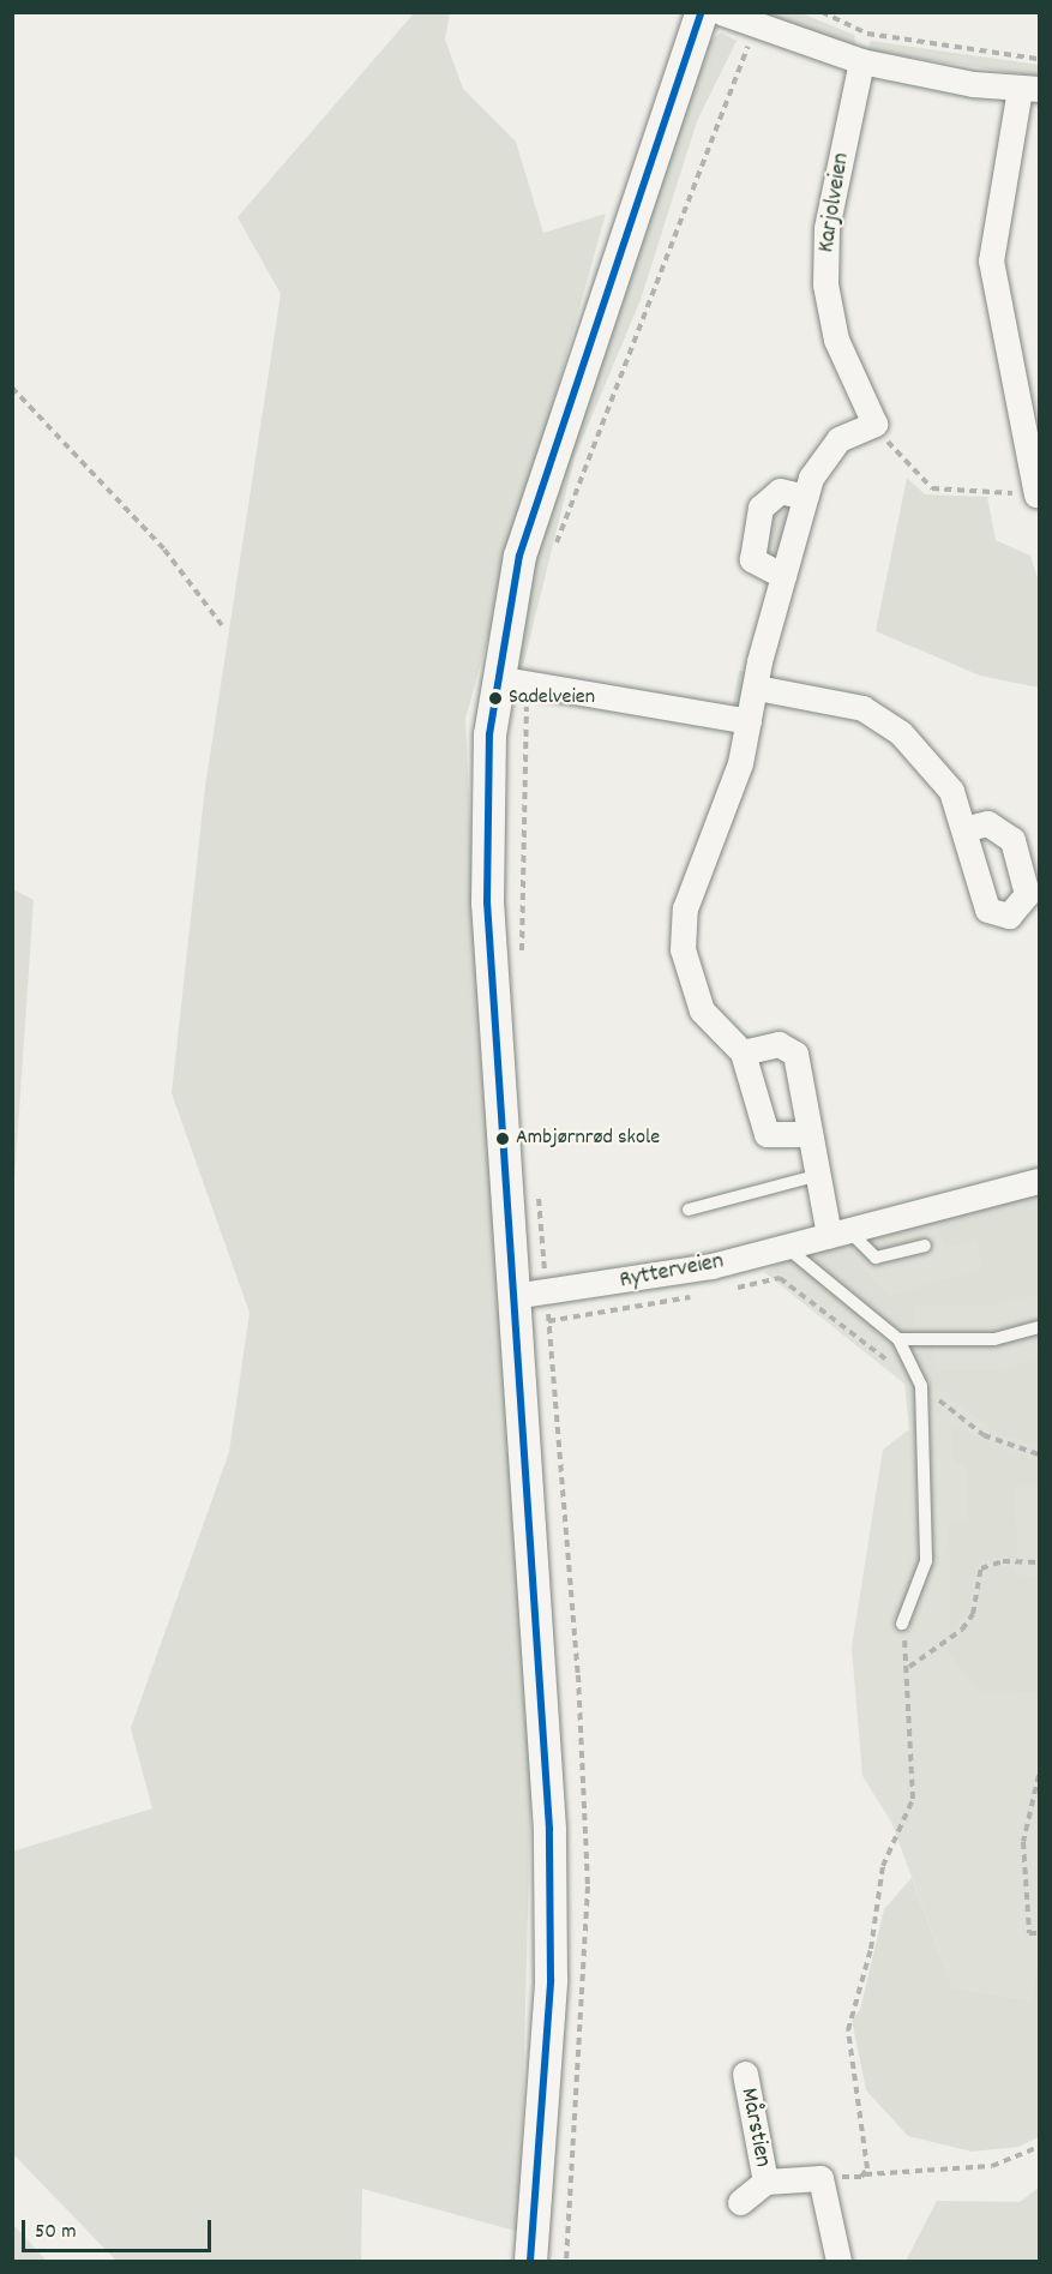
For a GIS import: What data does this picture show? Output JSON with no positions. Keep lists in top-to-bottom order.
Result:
{
  "streets": {
    "street": ["Karjolveien", "Rytterveien", "Mårstien"]
  },
  "places": ["Sadelveien", "Ambjørnrød skole"],
  "scale_bar": "50 m"
}
